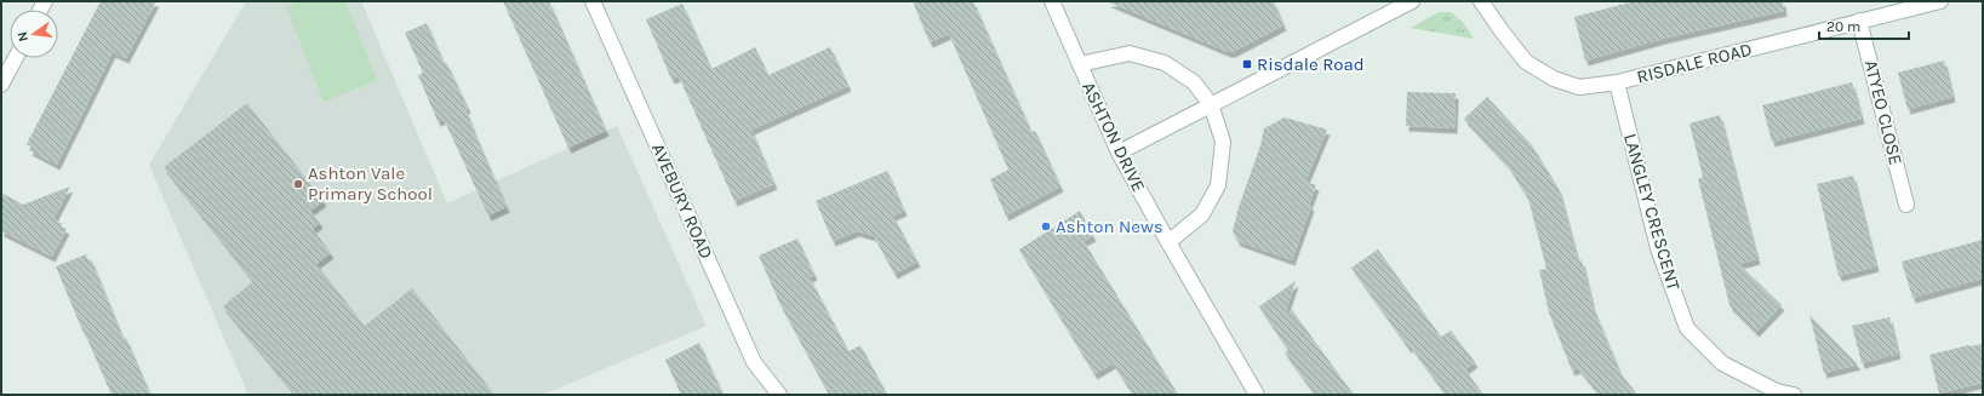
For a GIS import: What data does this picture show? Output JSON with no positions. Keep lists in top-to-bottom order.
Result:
{
  "streets": {
    "street": [
      "RISDALE ROAD",
      "ATYEO CLOSE",
      "ASHTON DRIVE",
      "AVEBURY ROAD",
      "LANGLEY CRESCENT"
    ]
  },
  "crossings": [
    ["RISDALE ROAD", "ATYEO CLOSE"],
    ["RISDALE ROAD", "LANGLEY CRESCENT"]
  ],
  "places": {
    "transit": ["Risdale Road"],
    "other": ["Ashton Vale Primary School", "Ashton News"]
  },
  "scale_bar": "20 m",
  "north": "left"
}
